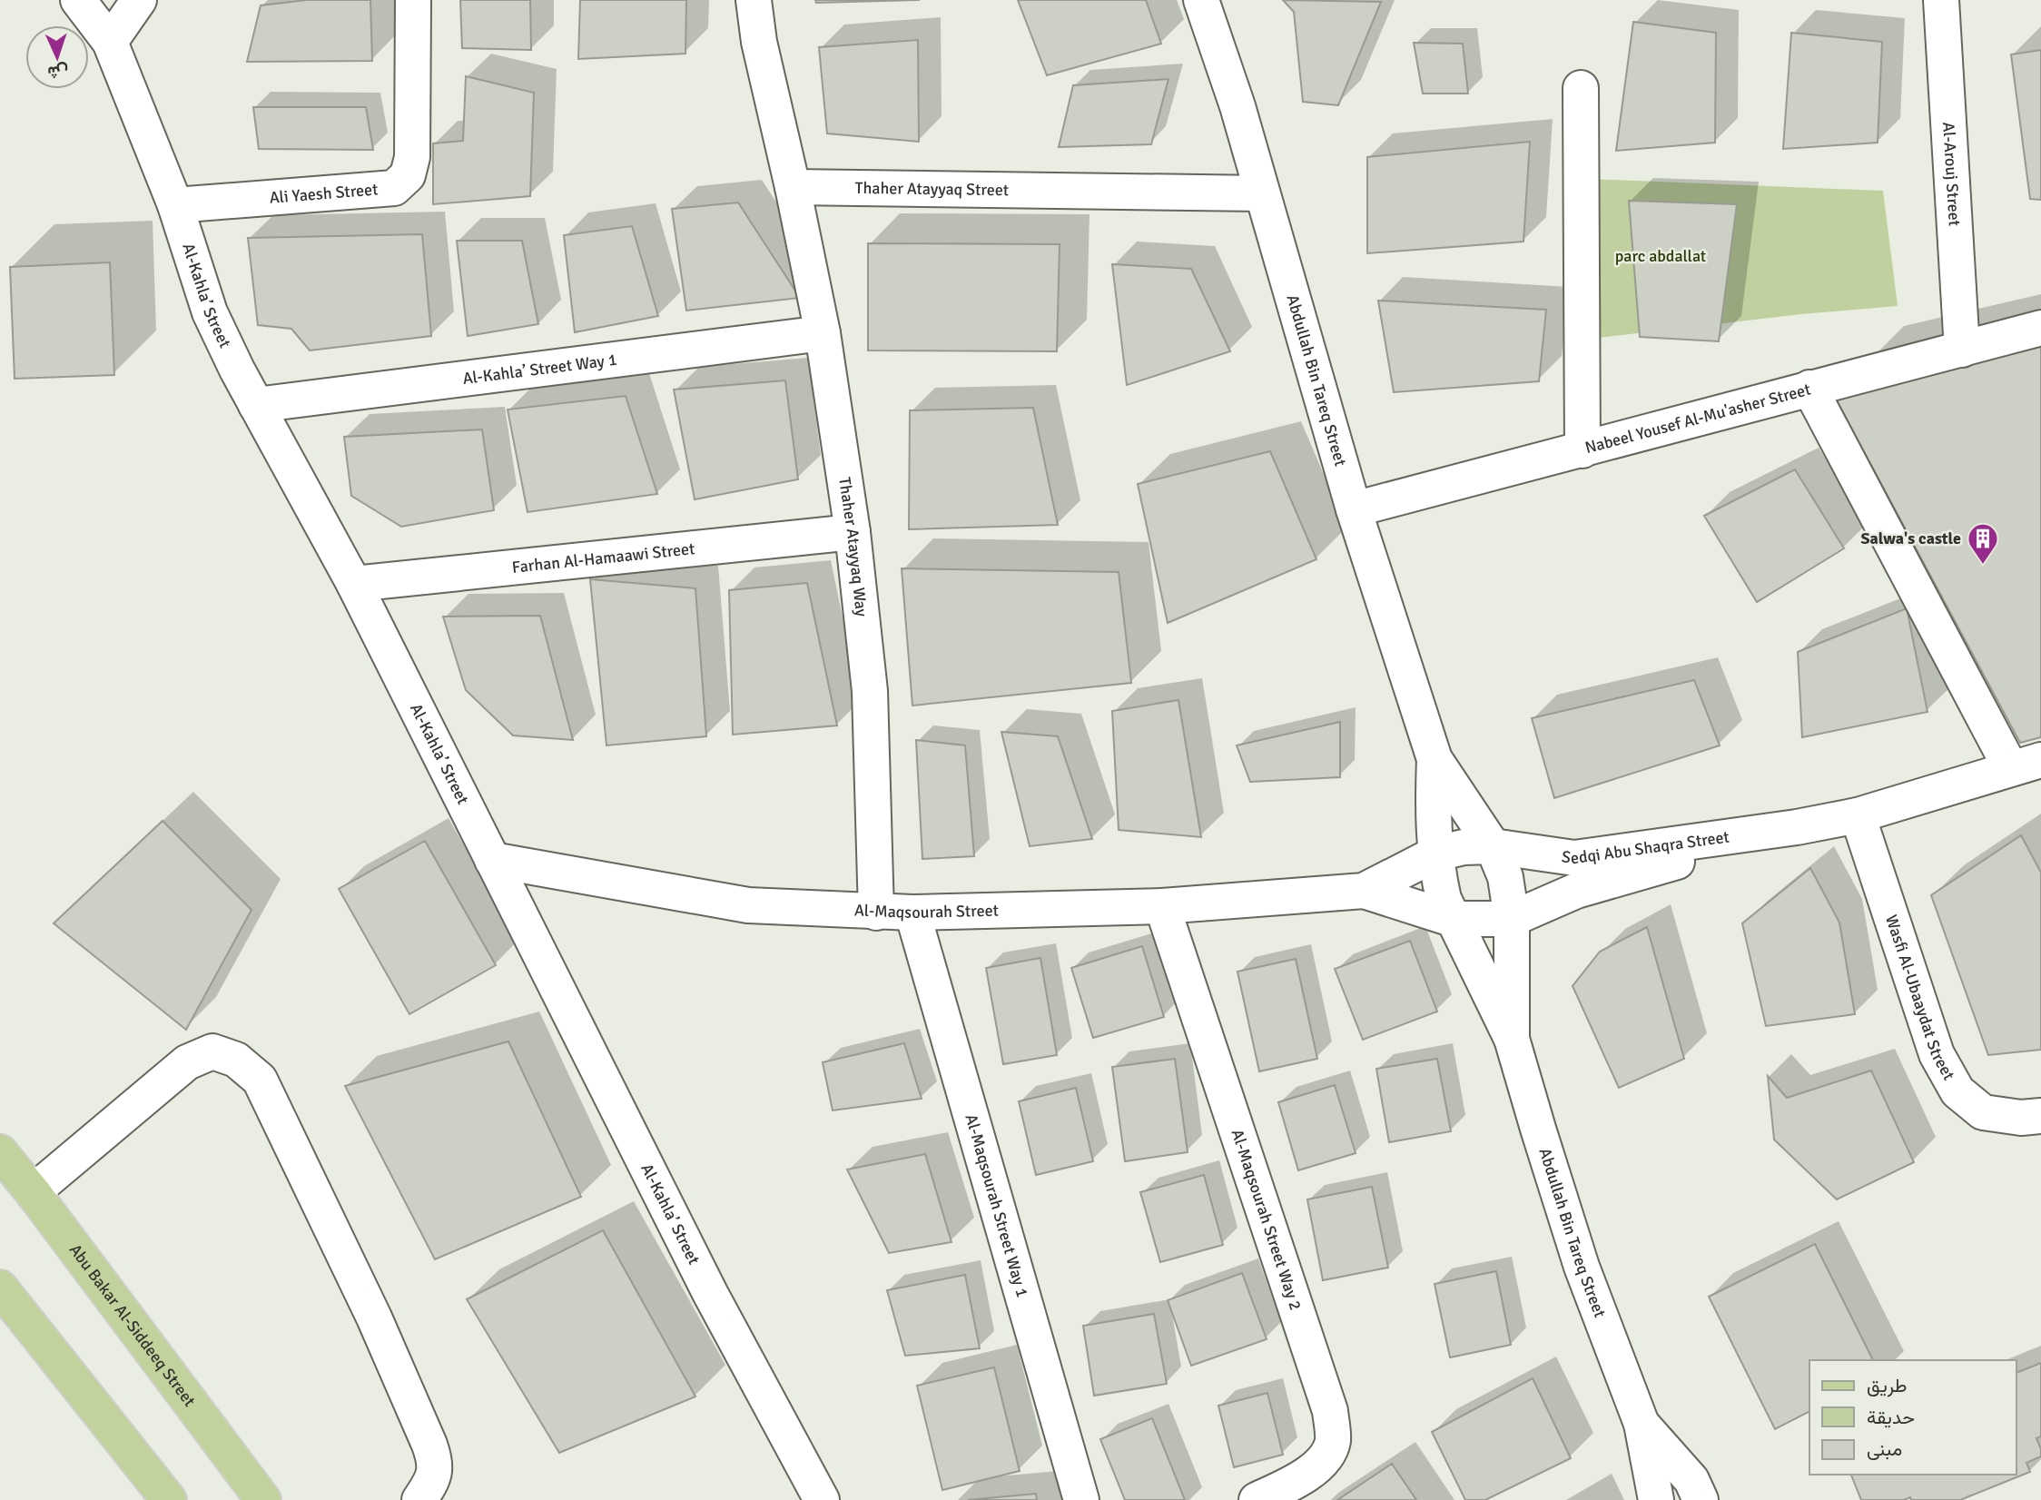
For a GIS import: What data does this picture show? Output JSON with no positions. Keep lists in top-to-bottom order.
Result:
{
  "streets": {
    "main road": ["Abu Bakar Al-Siddeeq Street"],
    "street": [
      "Al-Arouj Street",
      "Thaher Atayyaq Street",
      "Ali Yaesh Street",
      "Al-Kahla’ Street",
      "Al-Kahla’ Street Way 1",
      "Abdullah Bin Tareq Street",
      "Nabeel Yousef Al-Mu'asher Street",
      "Thaher Atayyaq Way",
      "Farhan Al-Hamaawi Street",
      "Sedqi Abu Shaqra Street",
      "Al-Maqsourah Street",
      "Wasfi Al-Ubaaydat Street",
      "Al-Maqsourah Street Way 1",
      "Al-Maqsourah Street Way 2"
    ]
  },
  "crossings": [
    ["Al-Arouj Street", "Nabeel Yousef Al-Mu'asher Street"],
    ["Thaher Atayyaq Street", "Abdullah Bin Tareq Street"],
    ["Thaher Atayyaq Street", "Thaher Atayyaq Way"],
    ["Ali Yaesh Street", "Al-Kahla’ Street"],
    ["Al-Kahla’ Street", "Al-Kahla’ Street Way 1"],
    ["Al-Kahla’ Street", "Farhan Al-Hamaawi Street"],
    ["Al-Kahla’ Street", "Al-Maqsourah Street"],
    ["Al-Kahla’ Street Way 1", "Thaher Atayyaq Way"],
    ["Abdullah Bin Tareq Street", "Nabeel Yousef Al-Mu'asher Street"],
    ["Abdullah Bin Tareq Street", "Sedqi Abu Shaqra Street"],
    ["Abdullah Bin Tareq Street", "Al-Maqsourah Street"],
    ["Thaher Atayyaq Way", "Farhan Al-Hamaawi Street"],
    ["Thaher Atayyaq Way", "Al-Maqsourah Street"],
    ["Sedqi Abu Shaqra Street", "Al-Maqsourah Street"],
    ["Sedqi Abu Shaqra Street", "Wasfi Al-Ubaaydat Street"],
    ["Al-Maqsourah Street", "Al-Maqsourah Street Way 1"],
    ["Al-Maqsourah Street", "Al-Maqsourah Street Way 2"]
  ],
  "parks": ["parc abdallat"],
  "places": {
    "building": ["Salwa's castle"]
  },
  "legend": ["طريق", "حديقة", "مبنى"],
  "north": "bottom"
}
